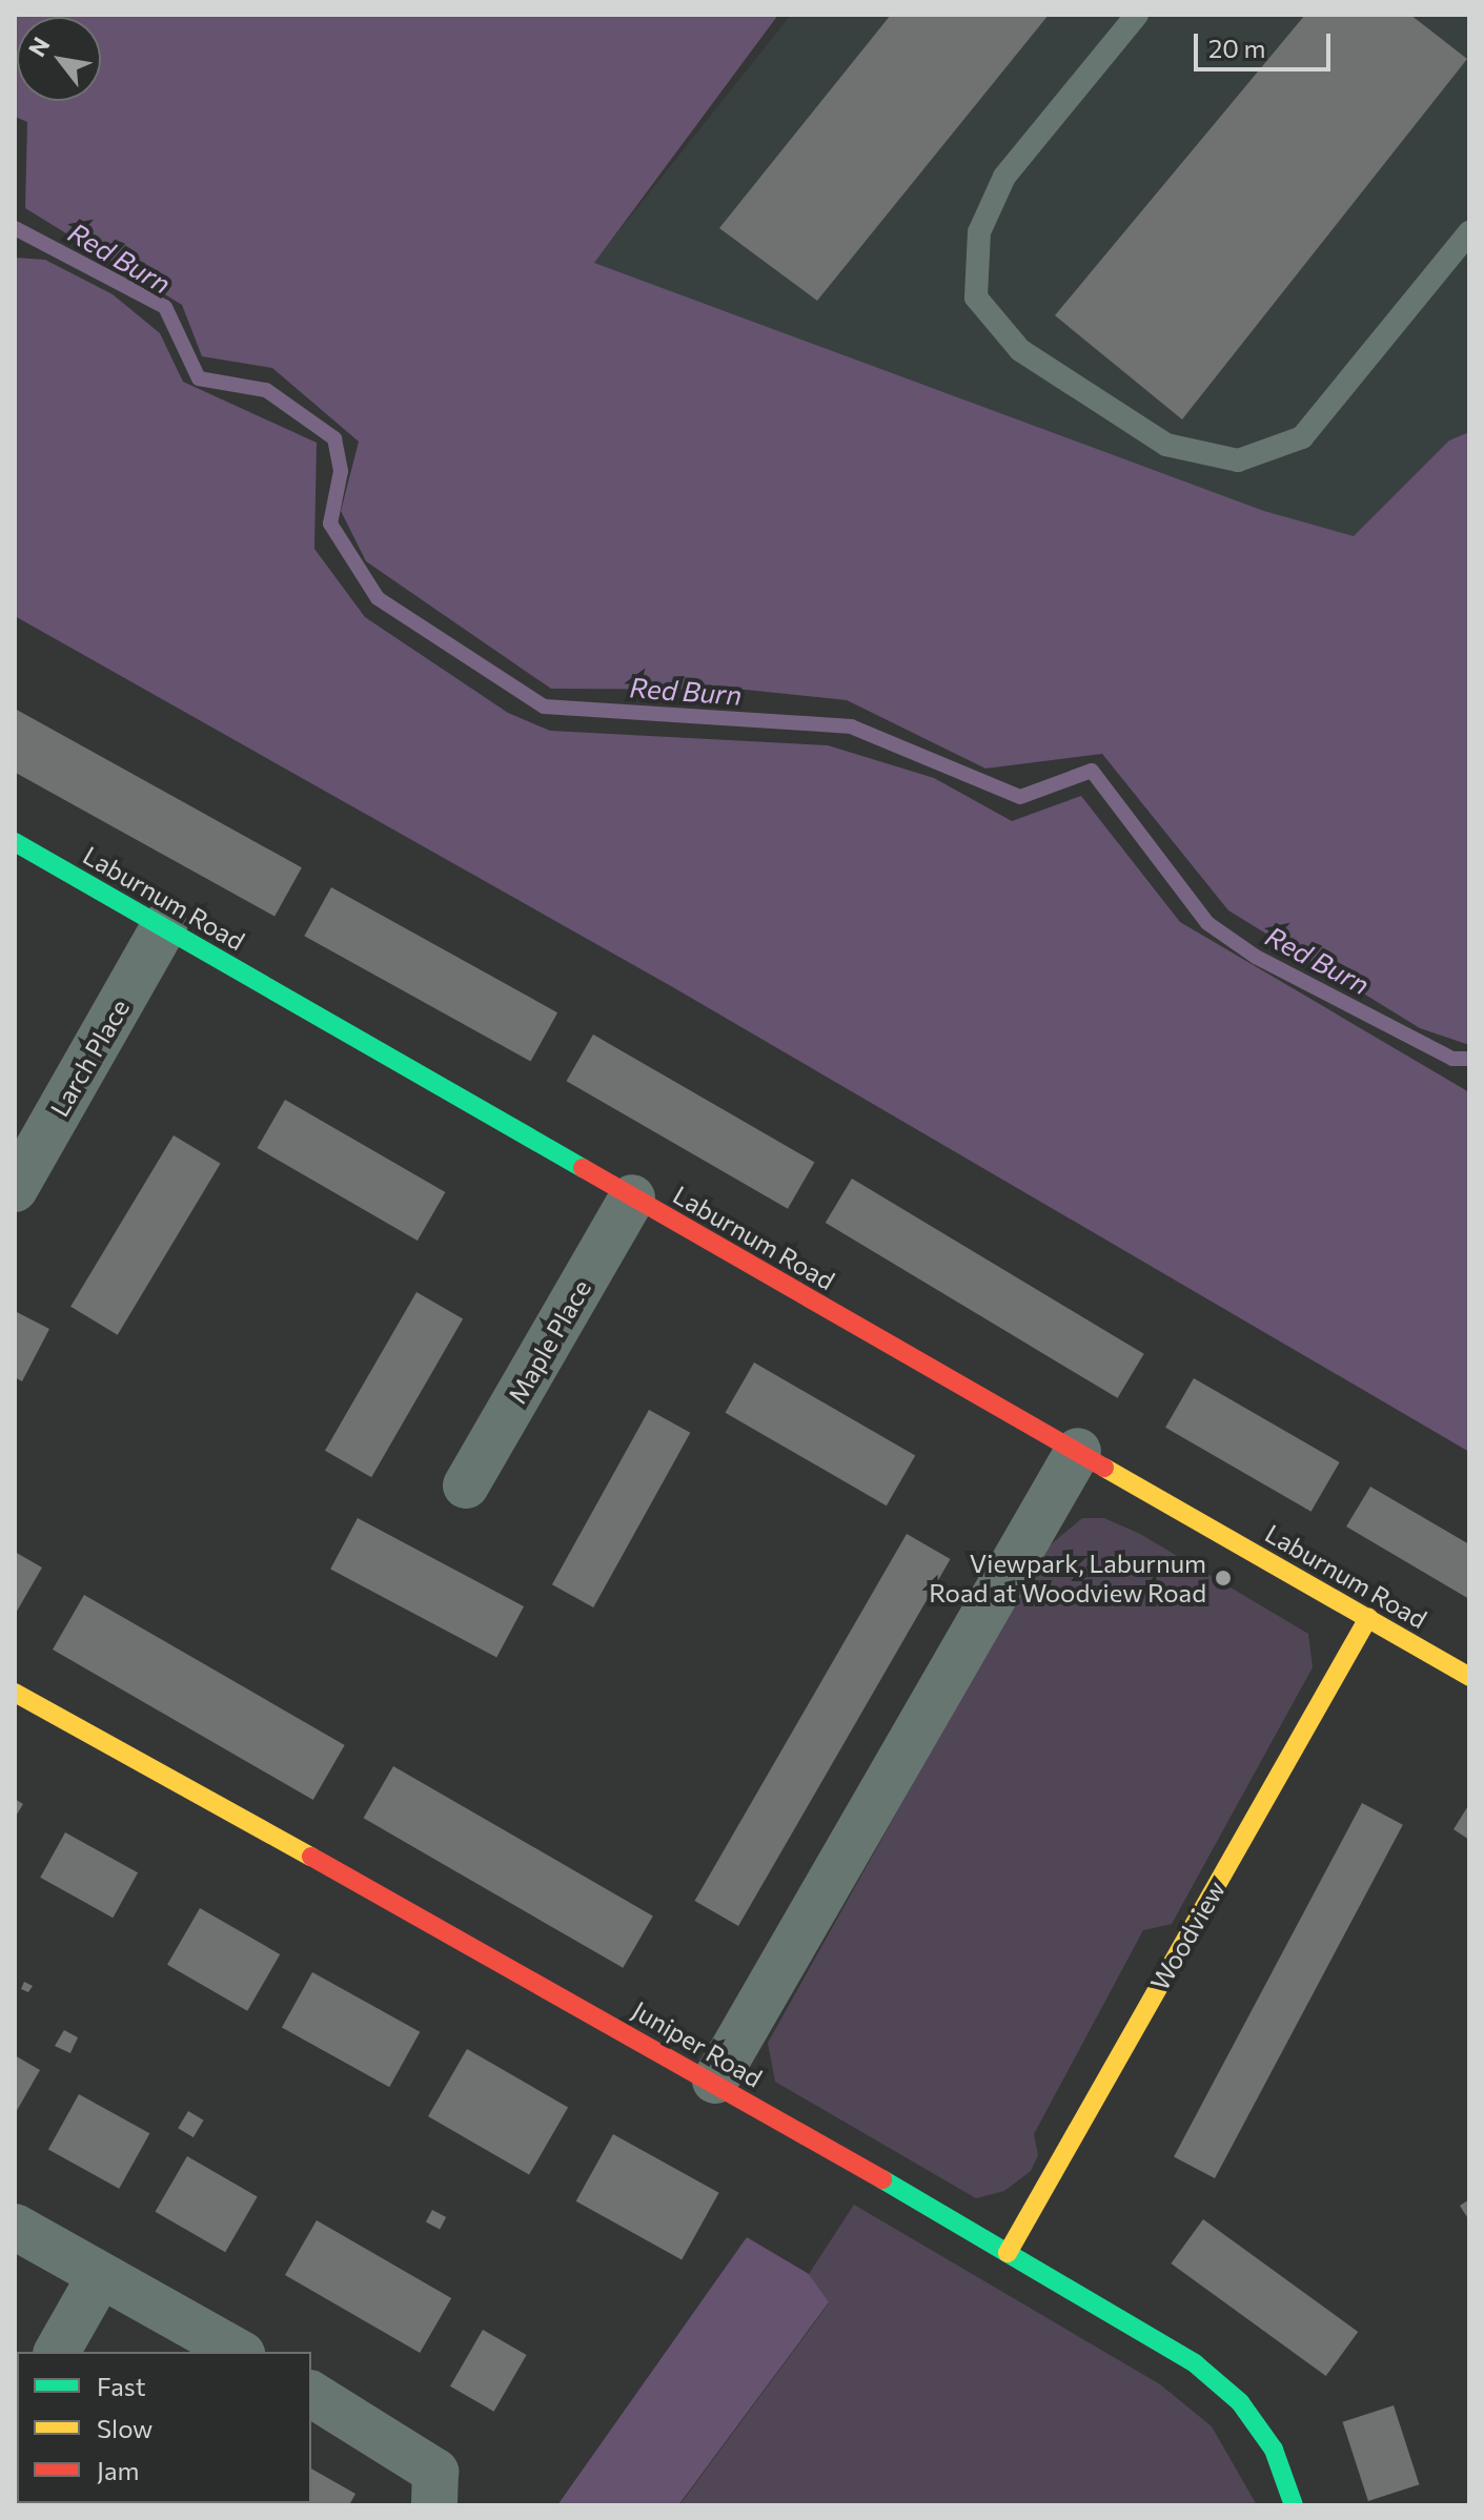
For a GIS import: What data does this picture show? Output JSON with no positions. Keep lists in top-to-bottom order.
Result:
{
  "streets": {
    "street": [
      "Laburnum Road",
      "Larch Place",
      "Maple Place",
      "Woodview",
      "Juniper Road"
    ]
  },
  "crossings": [
    ["Laburnum Road", "Larch Place"],
    ["Laburnum Road", "Maple Place"],
    ["Laburnum Road", "Woodview"],
    ["Woodview", "Juniper Road"]
  ],
  "water": ["Red Burn"],
  "places": ["Viewpark, Laburnum Road at Woodview Road"],
  "legend": ["Fast", "Slow", "Jam"],
  "scale_bar": "20 m",
  "north": "top left"
}
